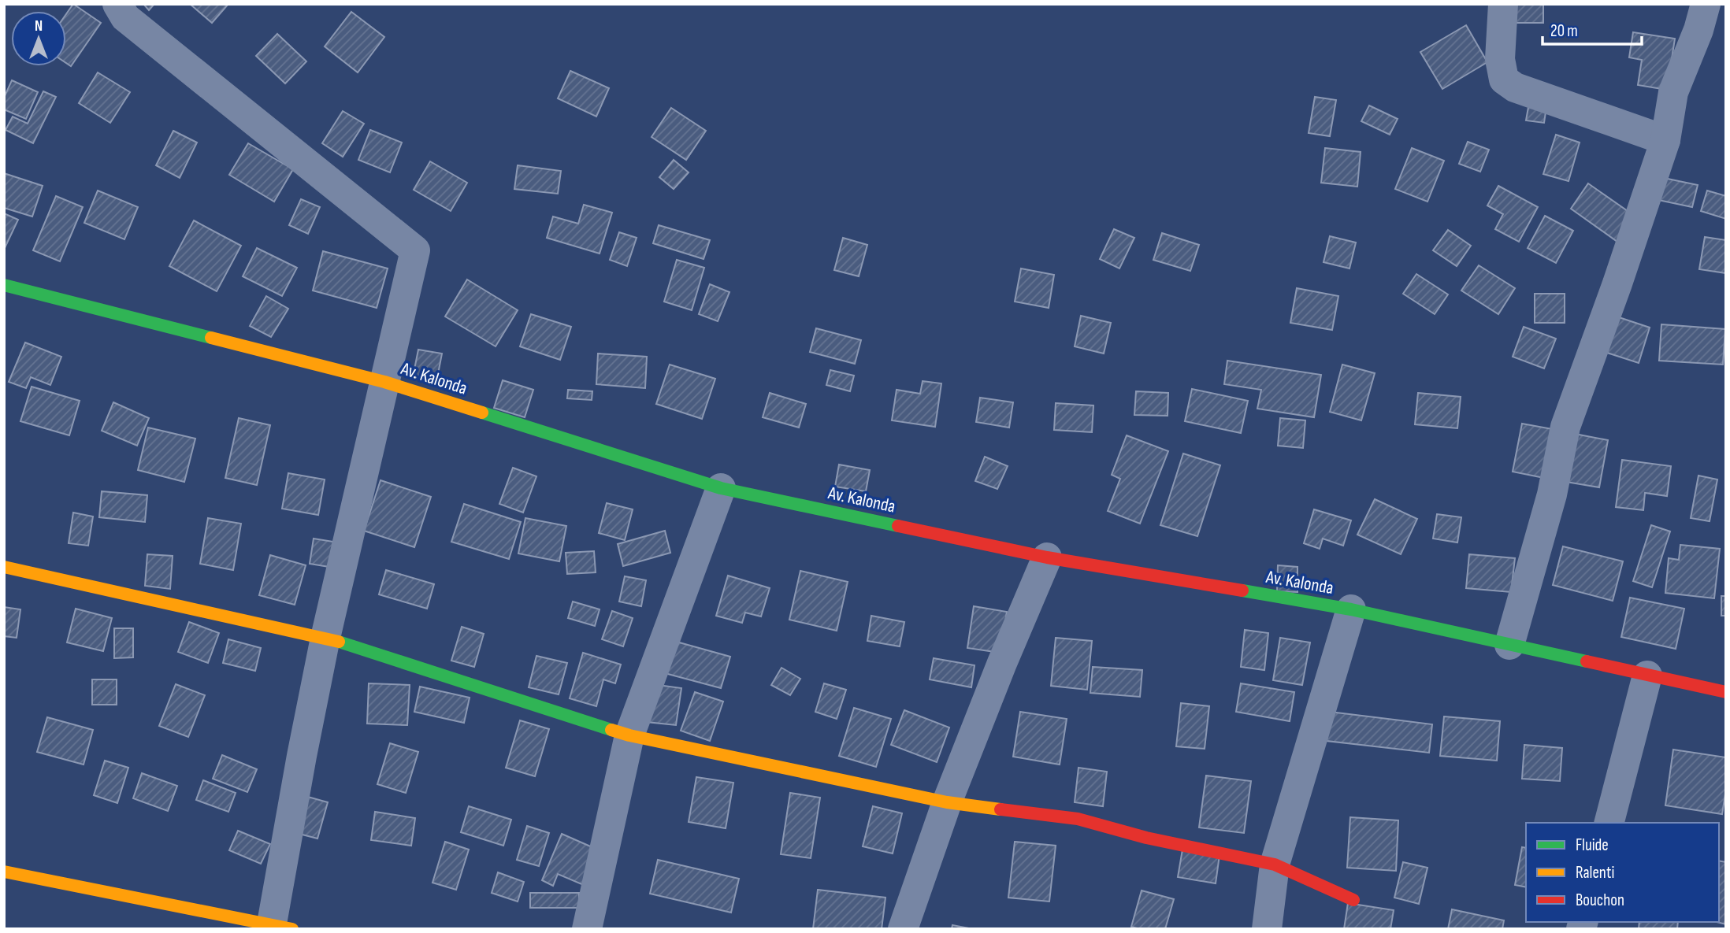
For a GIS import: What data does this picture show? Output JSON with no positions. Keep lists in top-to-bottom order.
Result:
{
  "streets": {
    "main road": ["Av. Kalonda"]
  },
  "legend": ["Fluide", "Ralenti", "Bouchon"],
  "scale_bar": "20 m",
  "north": "top"
}
